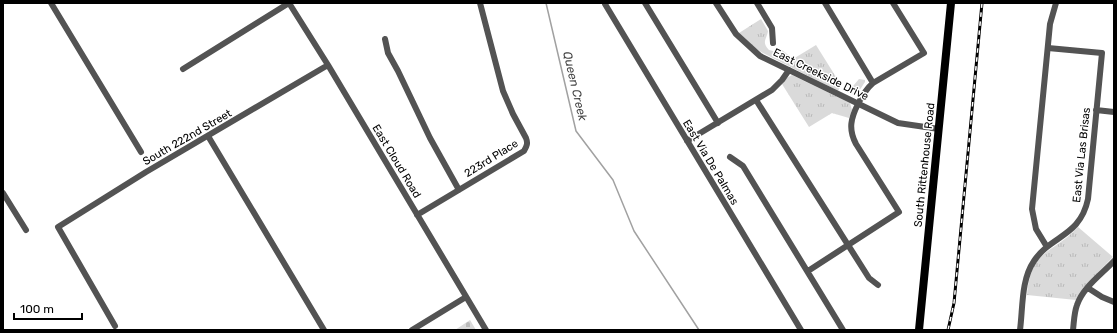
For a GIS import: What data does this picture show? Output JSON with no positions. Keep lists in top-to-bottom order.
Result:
{
  "streets": {
    "main road": ["South Rittenhouse Road"],
    "street": [
      "East Creekside Drive",
      "South 222nd Street",
      "East Via Las Brisas",
      "223rd Place",
      "East Cloud Road",
      "East Via De Palmas"
    ]
  },
  "crossings": [
    ["East Creekside Drive", "South Rittenhouse Road"],
    ["South 222nd Street", "East Cloud Road"],
    ["223rd Place", "East Cloud Road"]
  ],
  "water": ["Queen Creek"],
  "scale_bar": "100 m"
}
